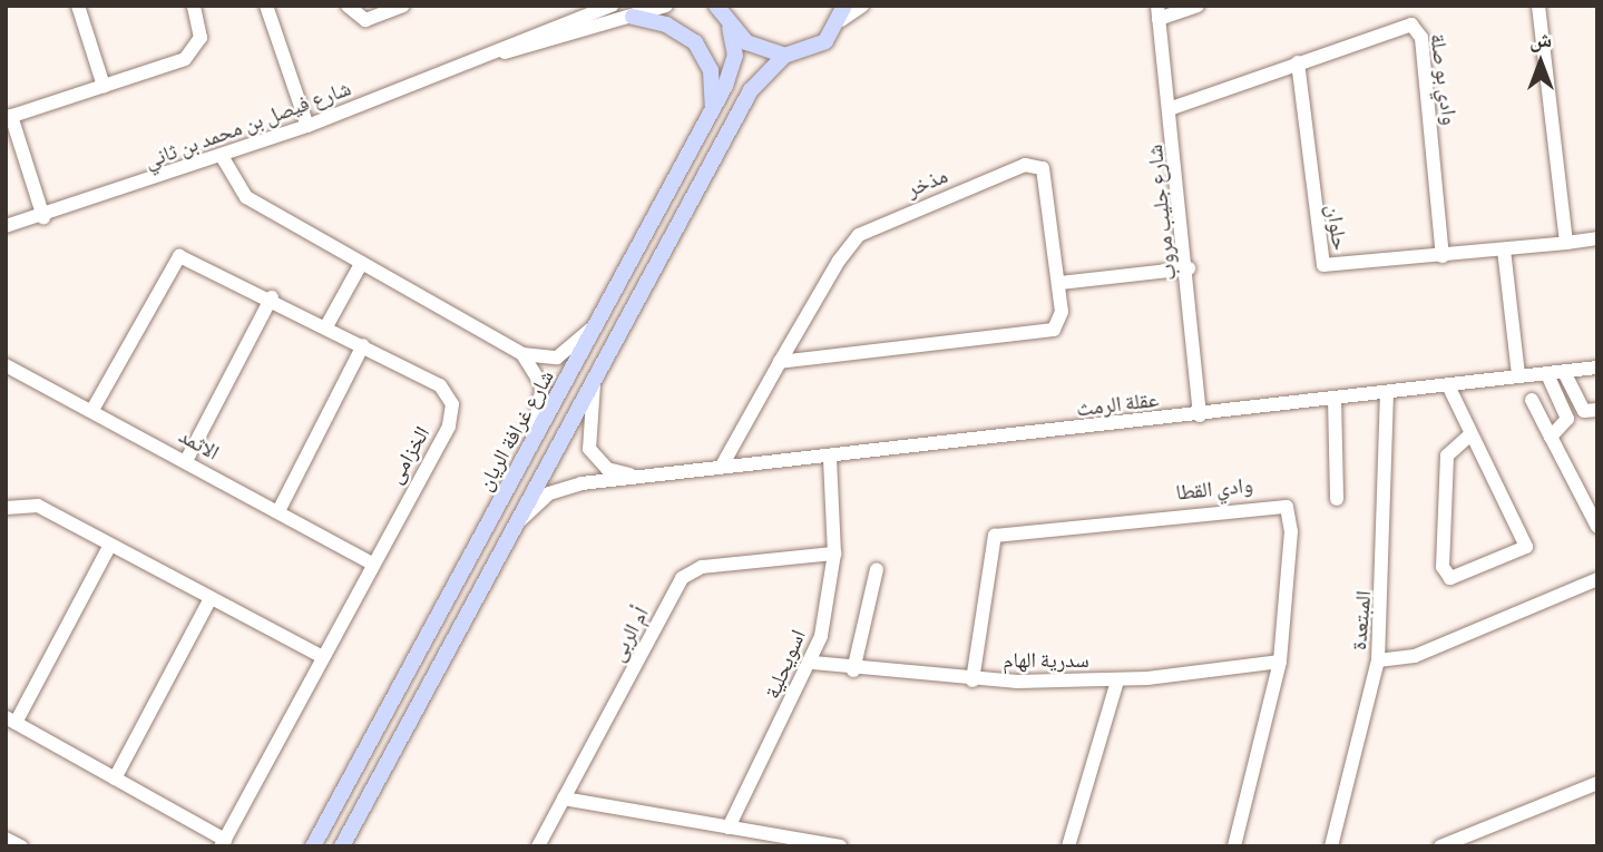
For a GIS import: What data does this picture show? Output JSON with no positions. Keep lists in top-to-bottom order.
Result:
{
  "streets": {
    "main road": ["شارع غرافة الريان"],
    "street": [
      "وادي بو صلة",
      "شارع فيصل بن محمد بن ثاني",
      "مذخر",
      "شارع جليب مروب",
      "حلوان",
      "عقلة الرمث",
      "الاثمد",
      "الخزامى",
      "وادي القطا",
      "المبتعدة",
      "أم الربى",
      "سدرية الهام",
      "اسويحلية"
    ]
  },
  "crossings": [
    ["وادي بو صلة", "شارع جليب مروب"],
    ["وادي بو صلة", "حلوان"],
    ["مذخر", "عقلة الرمث"],
    ["شارع جليب مروب", "عقلة الرمث"],
    ["عقلة الرمث", "المبتعدة"],
    ["عقلة الرمث", "اسويحلية"],
    ["الاثمد", "الخزامى"],
    ["وادي القطا", "سدرية الهام"],
    ["أم الربى", "اسويحلية"],
    ["سدرية الهام", "اسويحلية"]
  ],
  "north": "top"
}
